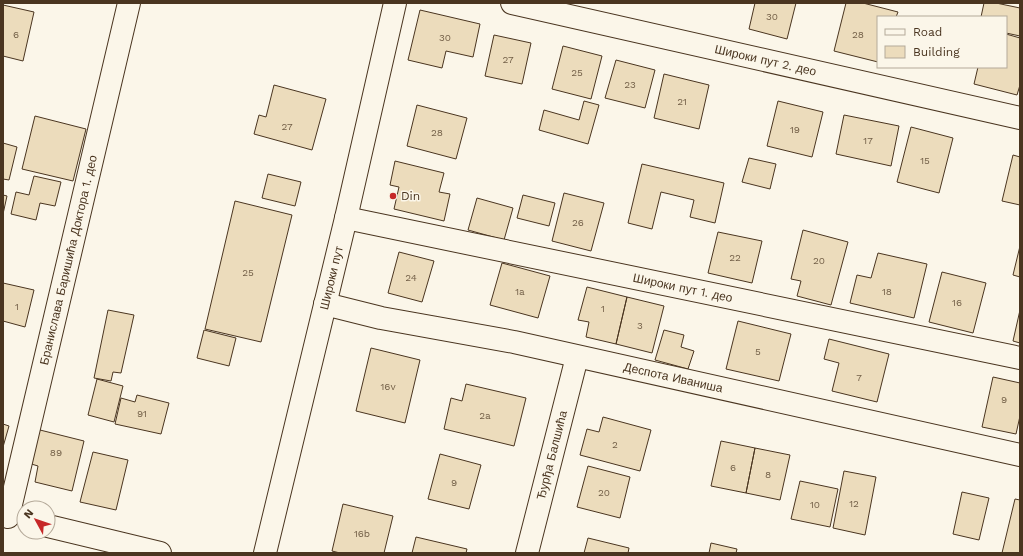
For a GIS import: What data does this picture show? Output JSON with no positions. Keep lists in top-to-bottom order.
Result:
{
  "streets": {
    "street": [
      "Широки пут 2. део",
      "Бранислава Баришића Доктора 1. део",
      "Широки пут",
      "Широки пут 1. део",
      "Деспота Иваниша",
      "Ђурђа Балшића"
    ]
  },
  "crossings": [
    ["Широки пут", "Широки пут 1. део"],
    ["Широки пут", "Деспота Иваниша"],
    ["Деспота Иваниша", "Ђурђа Балшића"]
  ],
  "places": ["Din"],
  "house_numbers": [
    "30",
    "6",
    "28",
    "30",
    "27",
    "25",
    "23",
    "21",
    "27",
    "19",
    "28",
    "17",
    "15",
    "26",
    "22",
    "20",
    "25",
    "24",
    "1a",
    "18",
    "16",
    "1",
    "1",
    "3",
    "5",
    "7",
    "16v",
    "9",
    "91",
    "2a",
    "2",
    "89",
    "6",
    "8",
    "9",
    "20",
    "12",
    "10",
    "16b"
  ],
  "legend": ["Road", "Building"],
  "north": "top left"
}
